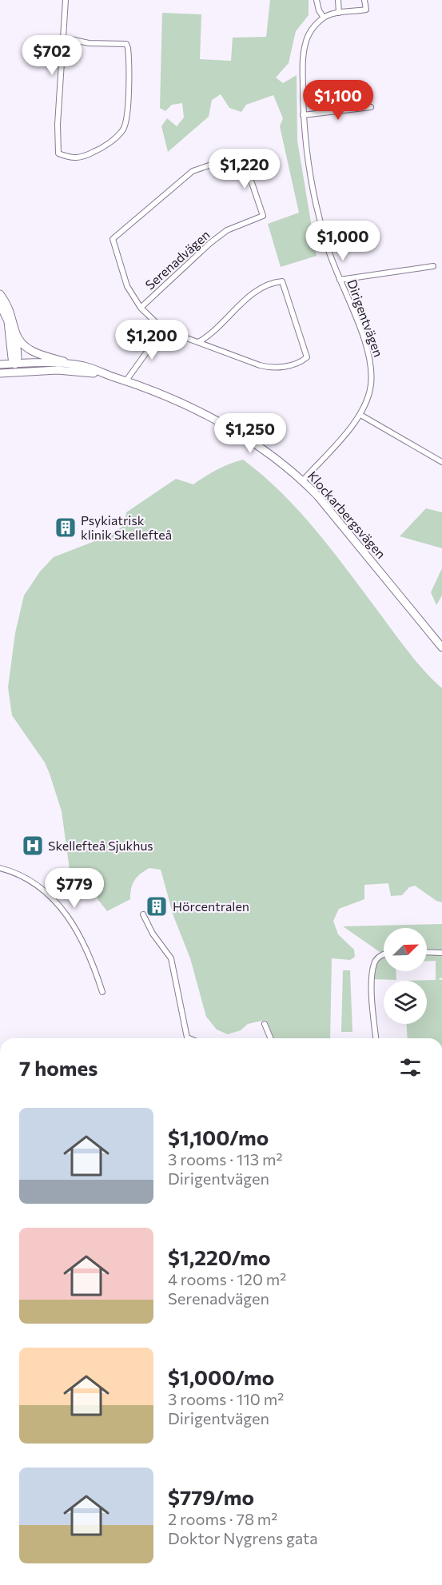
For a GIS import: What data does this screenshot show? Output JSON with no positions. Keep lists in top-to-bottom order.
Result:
{
  "streets": {
    "main road": ["Klockarbergsvägen"],
    "street": ["Serenadvägen", "Dirigentvägen"]
  },
  "crossings": [
    ["Dirigentvägen", "Klockarbergsvägen"]
  ],
  "places": {
    "building": ["Psykiatrisk klinik Skellefteå", "Hörcentralen"],
    "hospital": ["Skellefteå Sjukhus"]
  },
  "north": "top right",
  "page": {
    "price": [
      "$702",
      "$1,100",
      "$1,220",
      "$1,000",
      "$1,200",
      "$1,250",
      "$779"
    ],
    "heading": "7 homes",
    "list": [
      {
        "name": "$1,100/mo",
        "note": "3 rooms · 113 m² · Dirigentvägen"
      },
      {
        "name": "$1,220/mo",
        "note": "4 rooms · 120 m² · Serenadvägen"
      },
      {
        "name": "$1,000/mo",
        "note": "3 rooms · 110 m² · Dirigentvägen"
      },
      {
        "name": "$779/mo",
        "note": "2 rooms · 78 m² · Doktor Nygrens gata"
      }
    ]
  }
}
